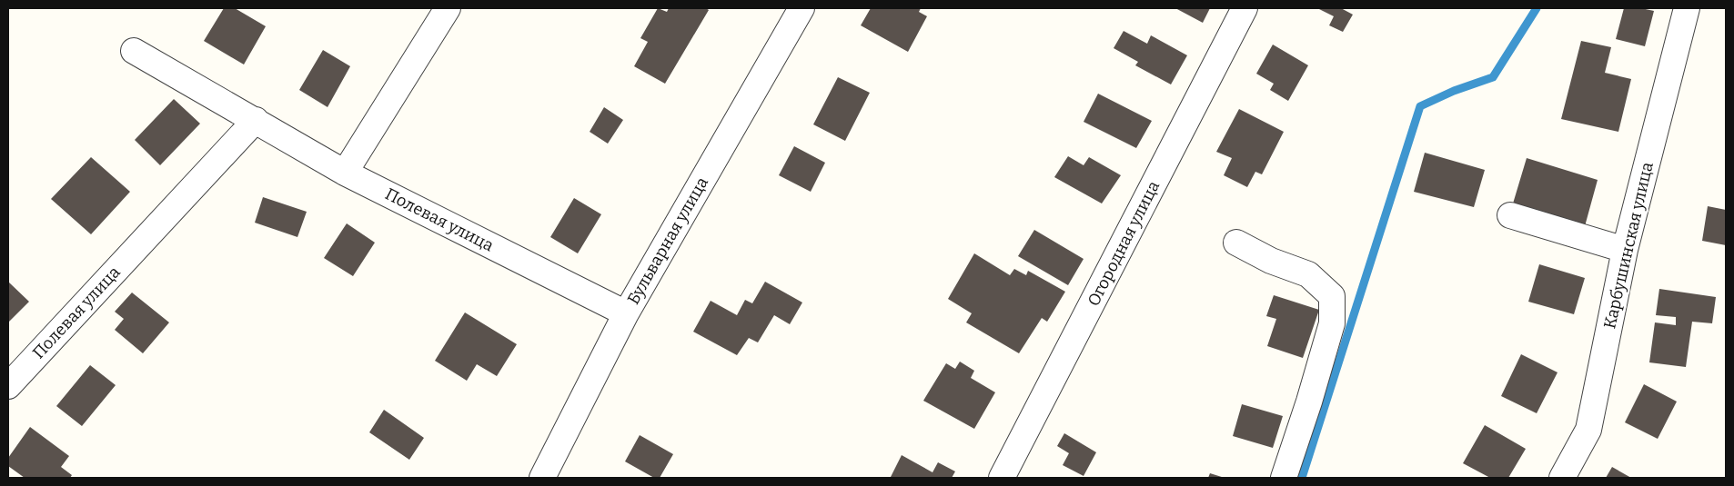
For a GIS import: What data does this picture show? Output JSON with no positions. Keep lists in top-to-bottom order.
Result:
{
  "streets": {
    "street": [
      "Полевая улица",
      "Бульварная улица",
      "Огородная улица",
      "Карбушинская улица"
    ]
  },
  "crossings": [
    ["Полевая улица", "Бульварная улица"]
  ]
}
